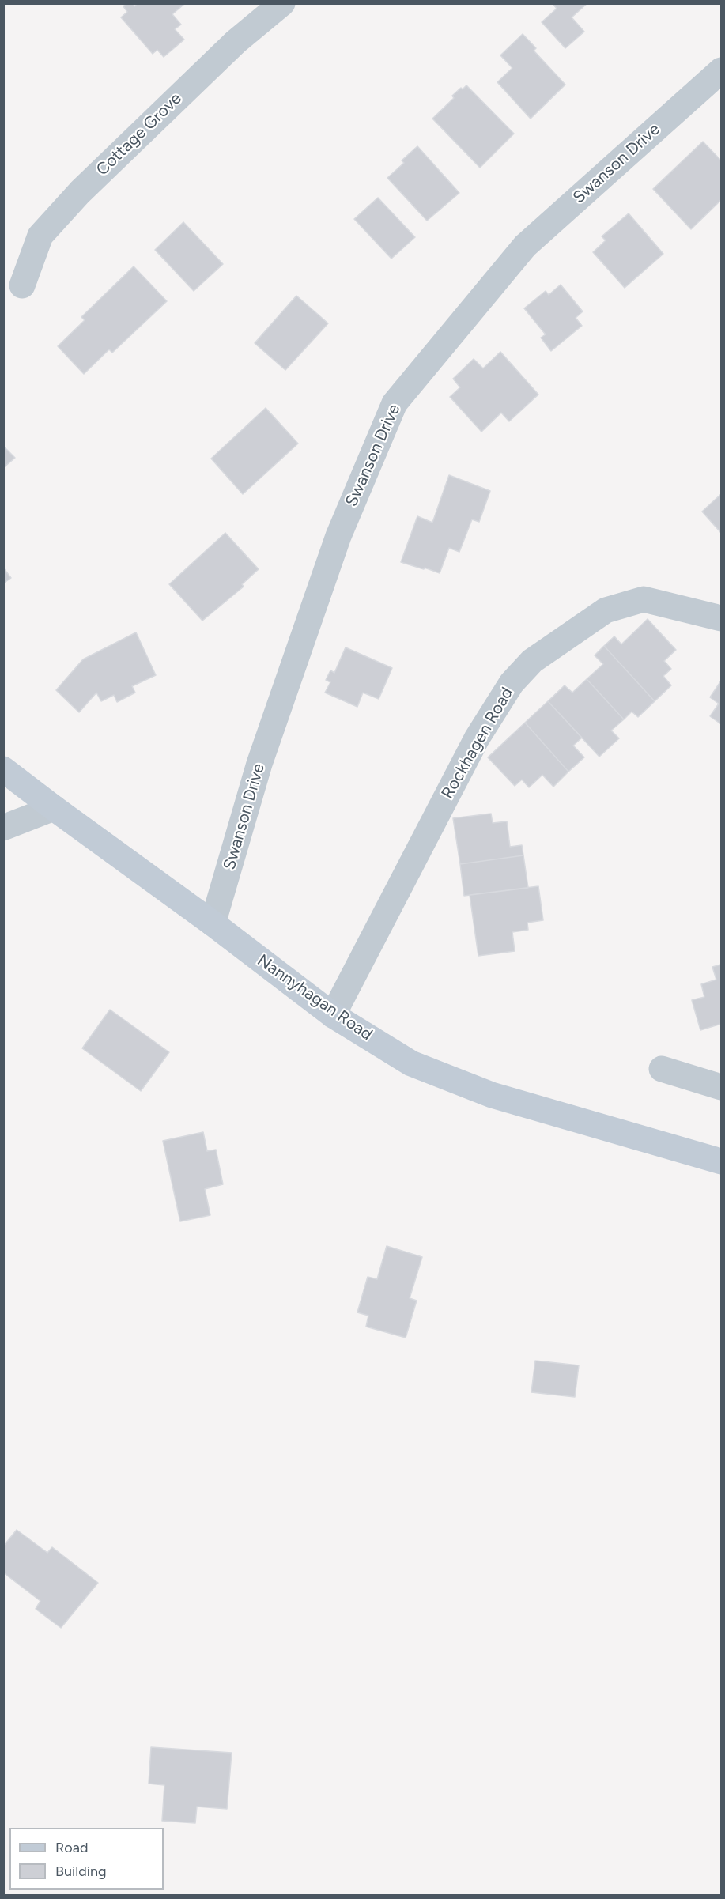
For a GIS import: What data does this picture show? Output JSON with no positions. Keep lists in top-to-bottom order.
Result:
{
  "streets": {
    "street": [
      "Cottage Grove",
      "Swanson Drive",
      "Rockhagen Road",
      "Nannyhagan Road"
    ]
  },
  "crossings": [
    ["Swanson Drive", "Nannyhagan Road"],
    ["Rockhagen Road", "Nannyhagan Road"]
  ],
  "legend": ["Road", "Building"]
}
